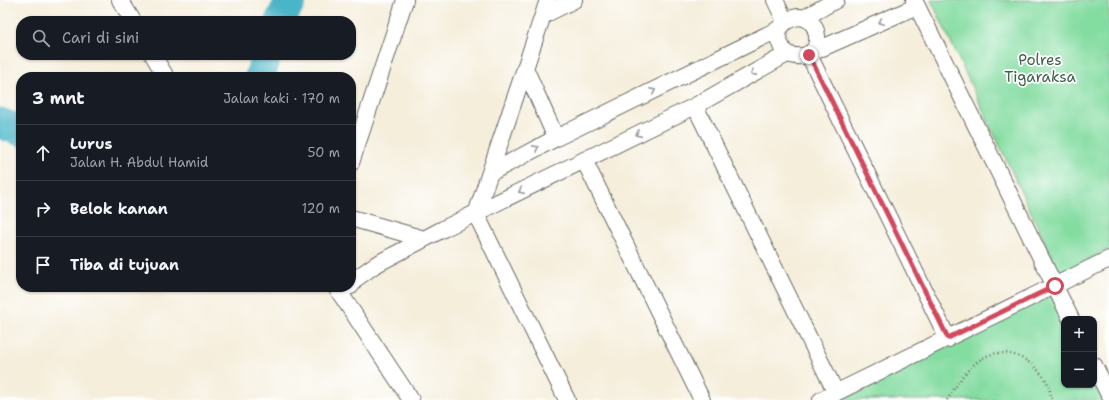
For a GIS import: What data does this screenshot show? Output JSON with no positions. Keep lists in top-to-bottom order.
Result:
{
  "parks": ["Polres Tigaraksa"],
  "page": {
    "search": "Cari di sini",
    "heading": ["3 mnt", "Jalan kaki · 170 m"],
    "list": [
      ["Lurus", "Jalan H. Abdul Hamid", "50 m"],
      ["Belok kanan", "120 m"],
      "Tiba di tujuan"
    ],
    "map_buttons": ["+", "−"]
  }
}
